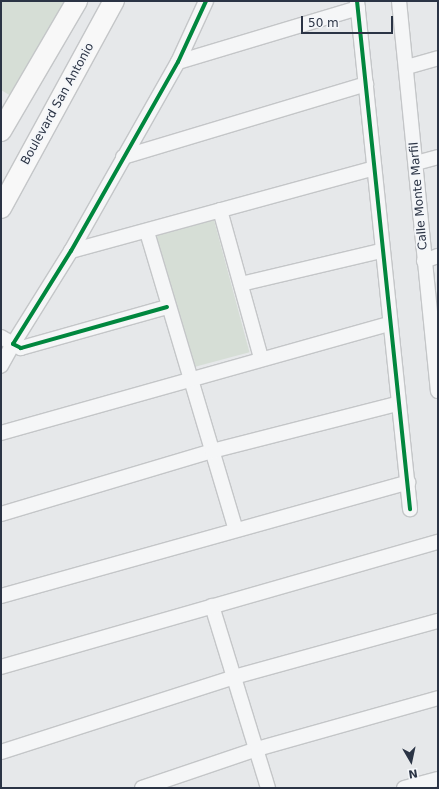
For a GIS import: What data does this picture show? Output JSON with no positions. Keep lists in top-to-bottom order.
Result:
{
  "streets": {
    "street": ["Boulevard San Antonio", "Calle Monte Marfil"]
  },
  "scale_bar": "50 m",
  "north": "bottom"
}
